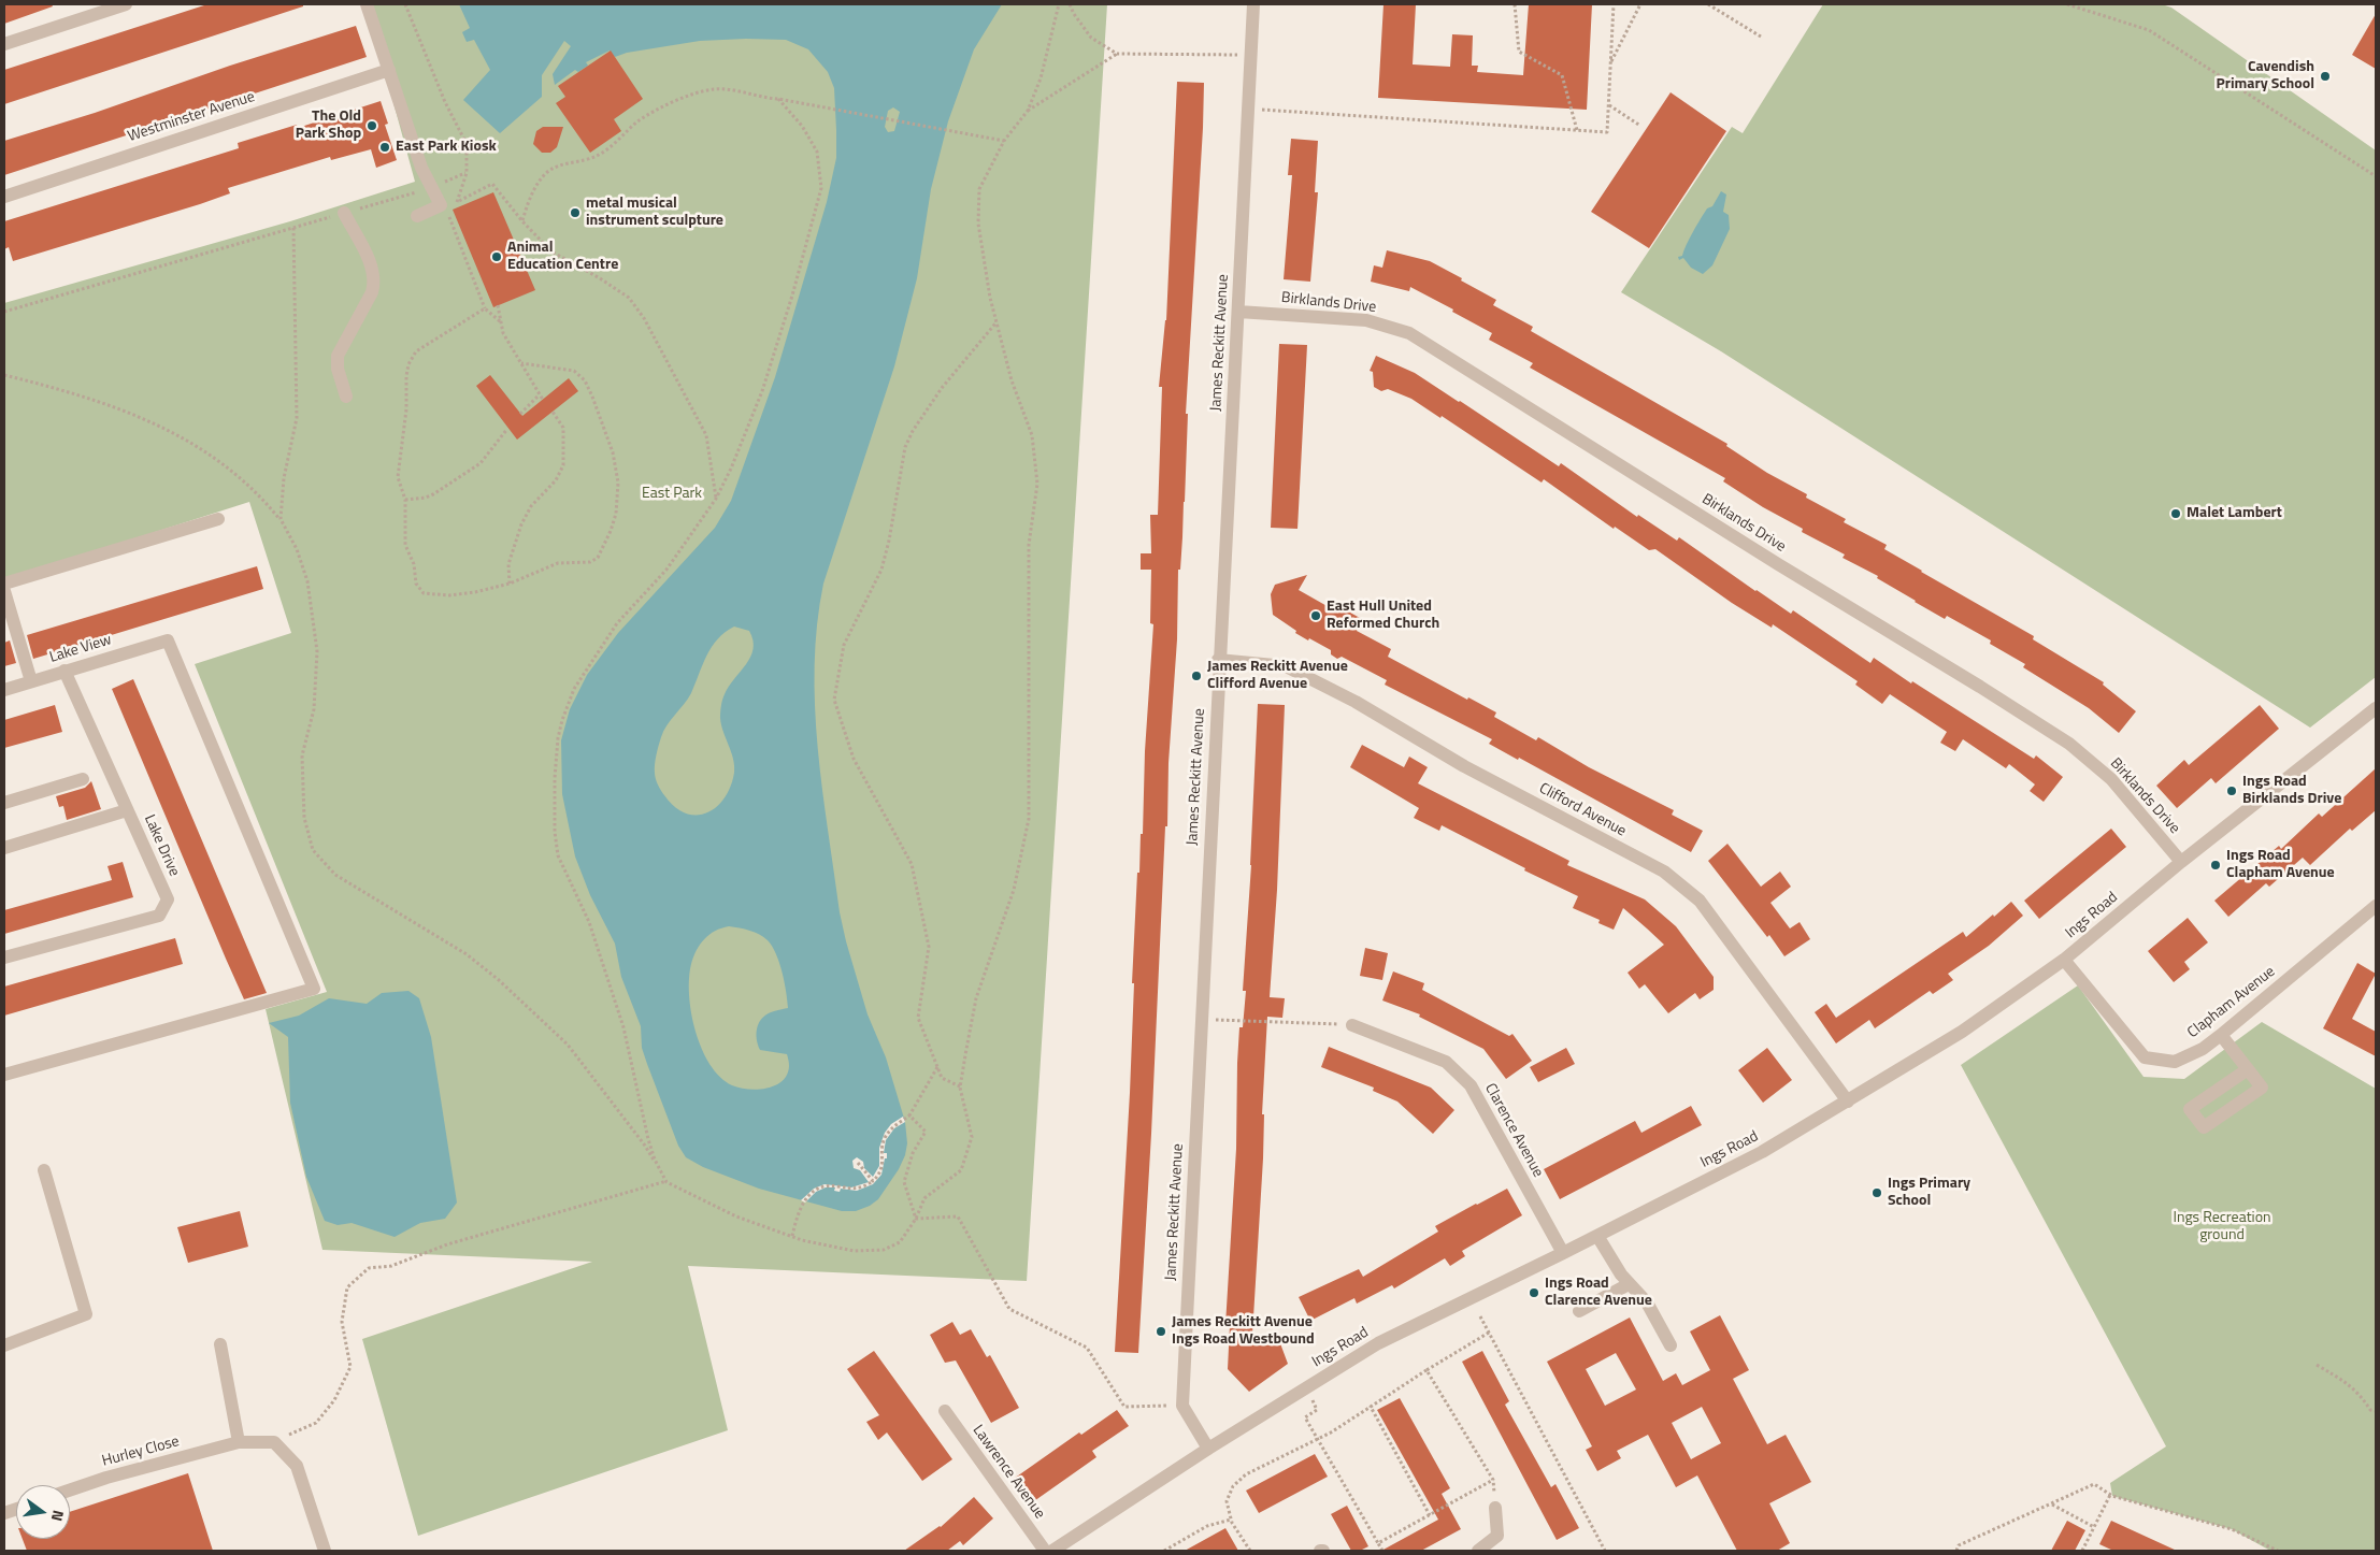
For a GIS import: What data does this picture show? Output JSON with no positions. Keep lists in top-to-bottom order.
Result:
{
  "streets": {
    "street": [
      "Westminster Avenue",
      "Birklands Drive",
      "James Reckitt Avenue",
      "Lake View",
      "Clifford Avenue",
      "Lake Drive",
      "Ings Road",
      "Clapham Avenue",
      "Clarence Avenue",
      "Hurley Close",
      "Lawrence Avenue"
    ]
  },
  "crossings": [
    ["Birklands Drive", "James Reckitt Avenue"],
    ["Birklands Drive", "Ings Road"],
    ["James Reckitt Avenue", "Clifford Avenue"],
    ["Lake View", "Lake Drive"],
    ["Clifford Avenue", "Ings Road"],
    ["Ings Road", "Clapham Avenue"],
    ["Ings Road", "Clarence Avenue"]
  ],
  "parks": ["East Park", "Ings Recreation ground"],
  "places": [
    "Cavendish Primary School",
    "The Old Park Shop",
    "East Park Kiosk",
    "metal musical instrument sculpture",
    "Animal Education Centre",
    "Malet Lambert",
    "East Hull United Reformed Church",
    "James Reckitt Avenue Clifford Avenue",
    "Ings Road Birklands Drive",
    "Ings Road Clapham Avenue",
    "Ings Primary School",
    "Ings Road Clarence Avenue",
    "James Reckitt Avenue Ings Road Westbound"
  ],
  "north": "right"
}
